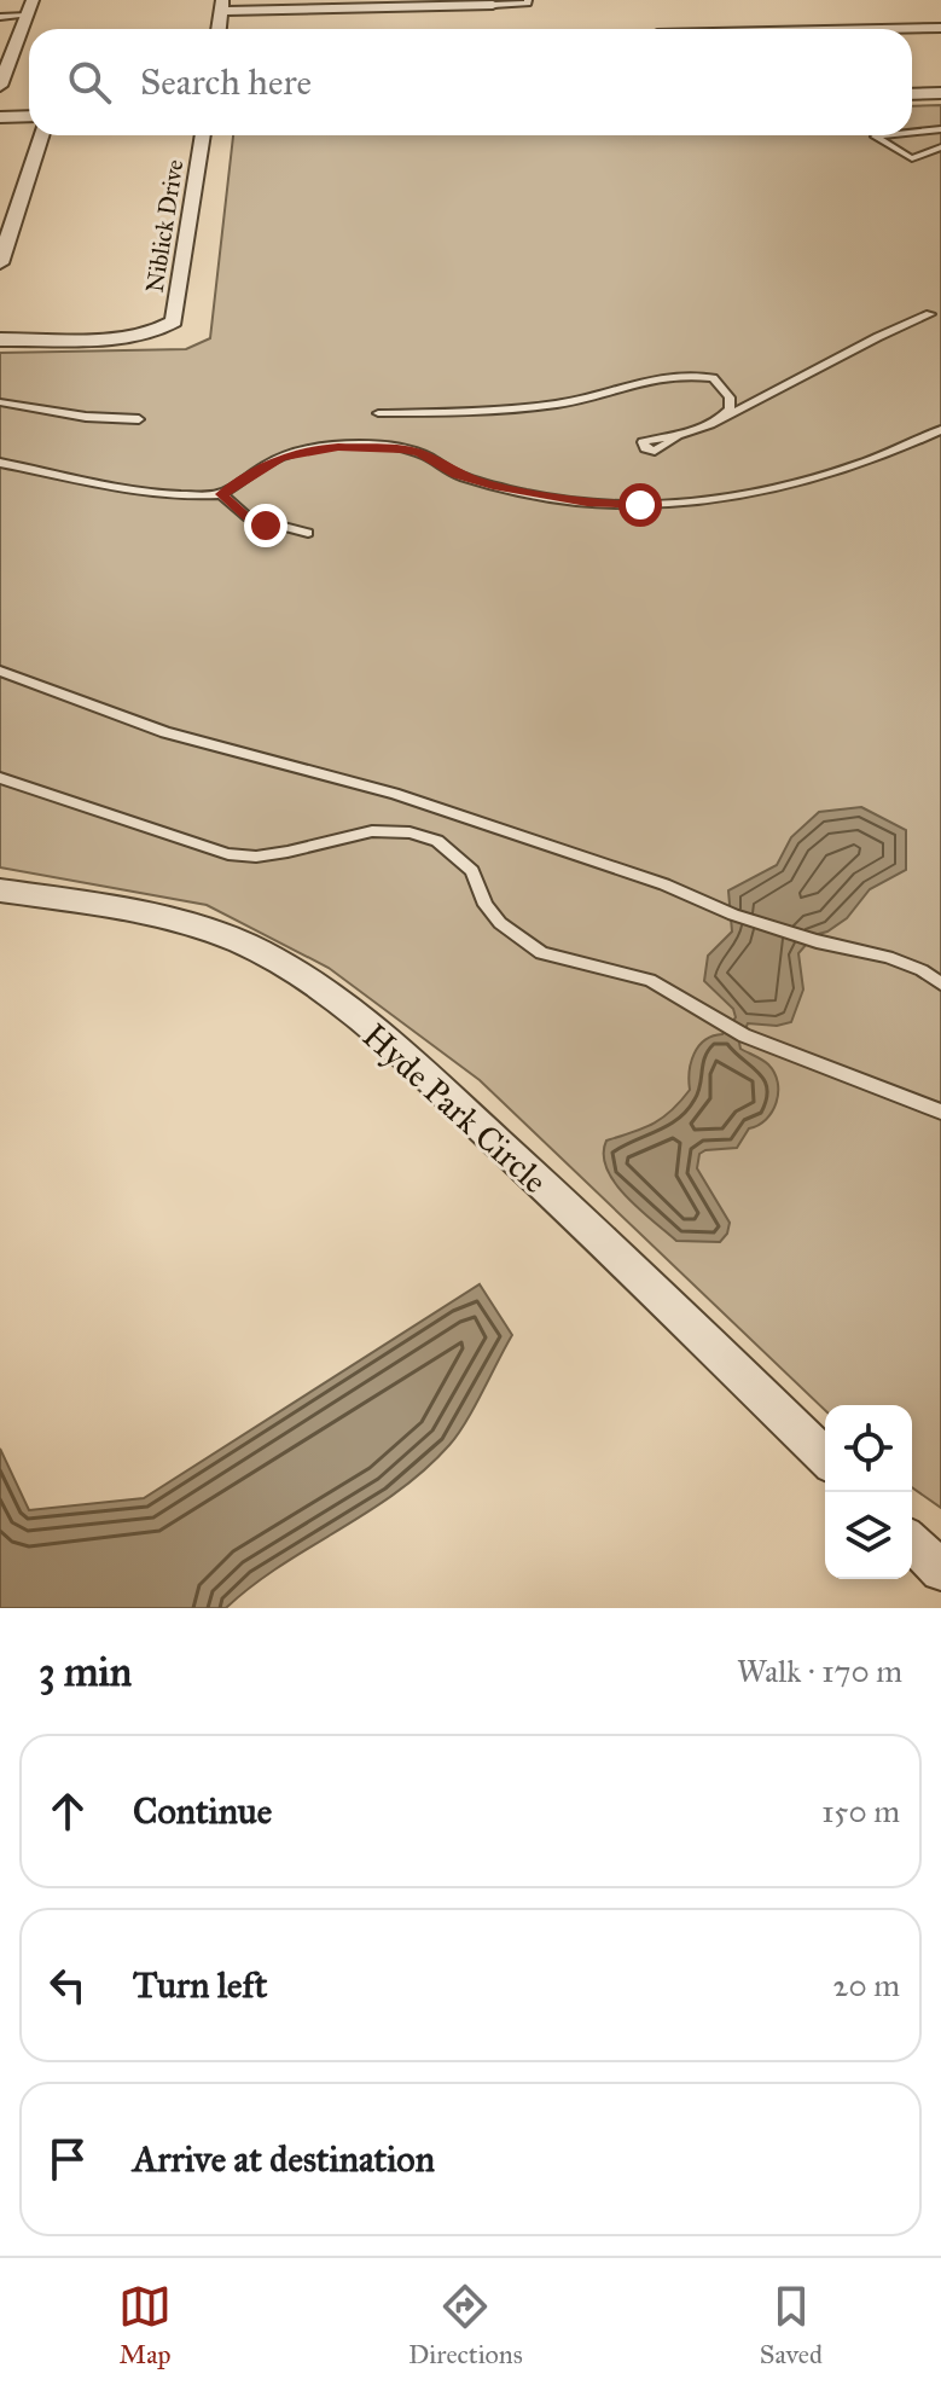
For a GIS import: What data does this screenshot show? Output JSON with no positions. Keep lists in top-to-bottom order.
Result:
{
  "streets": {
    "street": ["Niblick Drive", "Hyde Park Circle"]
  },
  "page": {
    "search": "Search here",
    "heading": ["3 min", "Walk · 170 m"],
    "list": [
      ["Continue", "150 m"],
      ["Turn left", "20 m"],
      "Arrive at destination"
    ],
    "nav": ["Map", "Directions", "Saved"]
  }
}
